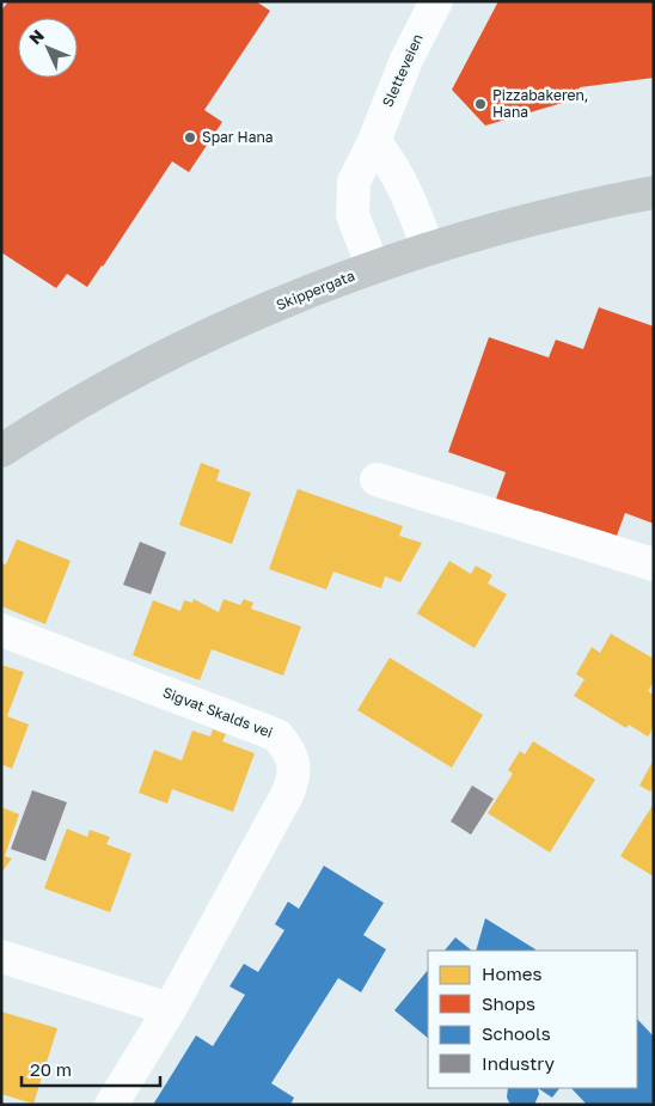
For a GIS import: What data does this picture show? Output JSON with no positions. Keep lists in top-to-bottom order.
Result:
{
  "streets": {
    "main road": ["Skippergata"],
    "street": ["Sletteveien", "Sigvat Skalds vei"]
  },
  "crossings": [
    ["Sletteveien", "Skippergata"]
  ],
  "places": ["Pizzabakeren, Hana", "Spar Hana"],
  "legend": [
    "Homes",
    "Shops",
    "Schools",
    "Industry"
  ],
  "scale_bar": "20 m",
  "north": "top left"
}
